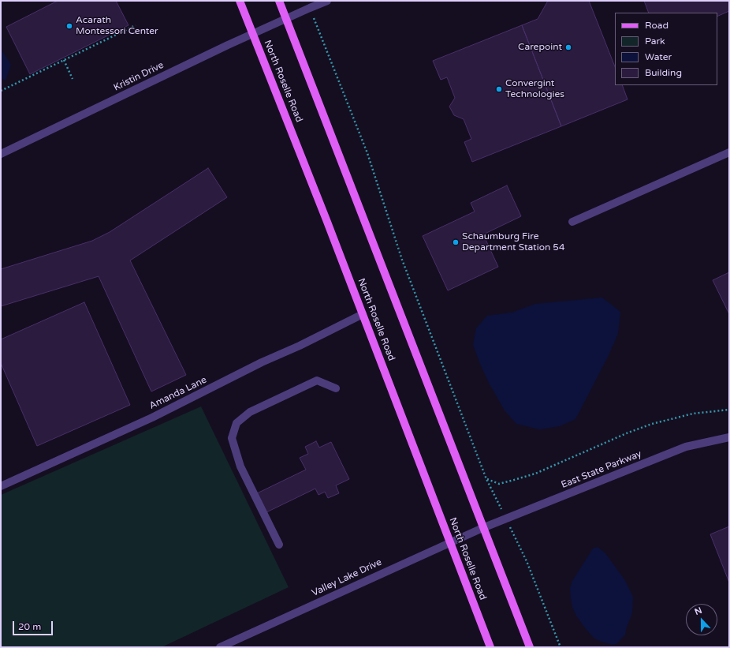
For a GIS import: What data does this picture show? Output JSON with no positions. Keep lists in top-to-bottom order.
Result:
{
  "streets": {
    "main road": ["North Roselle Road"],
    "street": [
      "Kristin Drive",
      "Amanda Lane",
      "East State Parkway",
      "Valley Lake Drive"
    ]
  },
  "crossings": [
    ["Kristin Drive", "North Roselle Road"],
    ["North Roselle Road", "Amanda Lane"],
    ["North Roselle Road", "Valley Lake Drive"],
    ["East State Parkway", "Valley Lake Drive"]
  ],
  "places": [
    "Acarath Montessori Center",
    "Carepoint",
    "Convergint Technologies",
    "Schaumburg Fire Department Station 54"
  ],
  "legend": [
    "Road",
    "Park",
    "Water",
    "Building"
  ],
  "scale_bar": "20 m",
  "north": "top"
}
